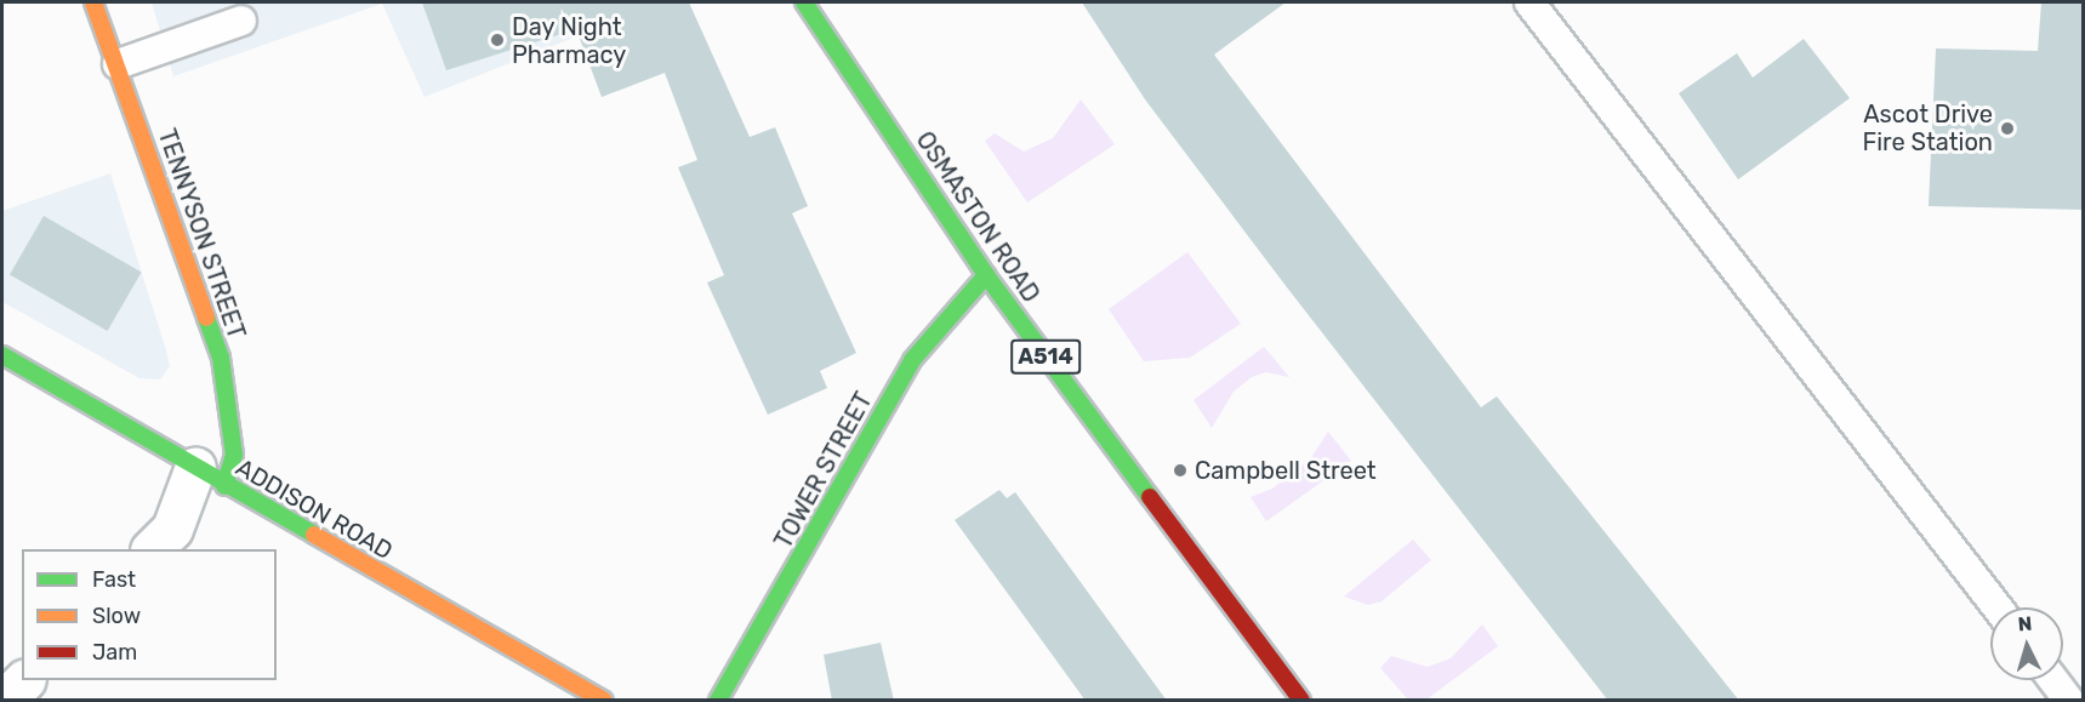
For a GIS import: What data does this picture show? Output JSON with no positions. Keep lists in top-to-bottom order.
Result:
{
  "streets": {
    "street": [
      "OSMASTON ROAD",
      "TENNYSON STREET",
      "A514",
      "TOWER STREET",
      "ADDISON ROAD"
    ]
  },
  "crossings": [
    ["OSMASTON ROAD", "TOWER STREET"],
    ["TENNYSON STREET", "ADDISON ROAD"]
  ],
  "places": ["Day Night Pharmacy", "Ascot Drive Fire Station", "Campbell Street"],
  "legend": ["Fast", "Slow", "Jam"],
  "north": "top"
}
